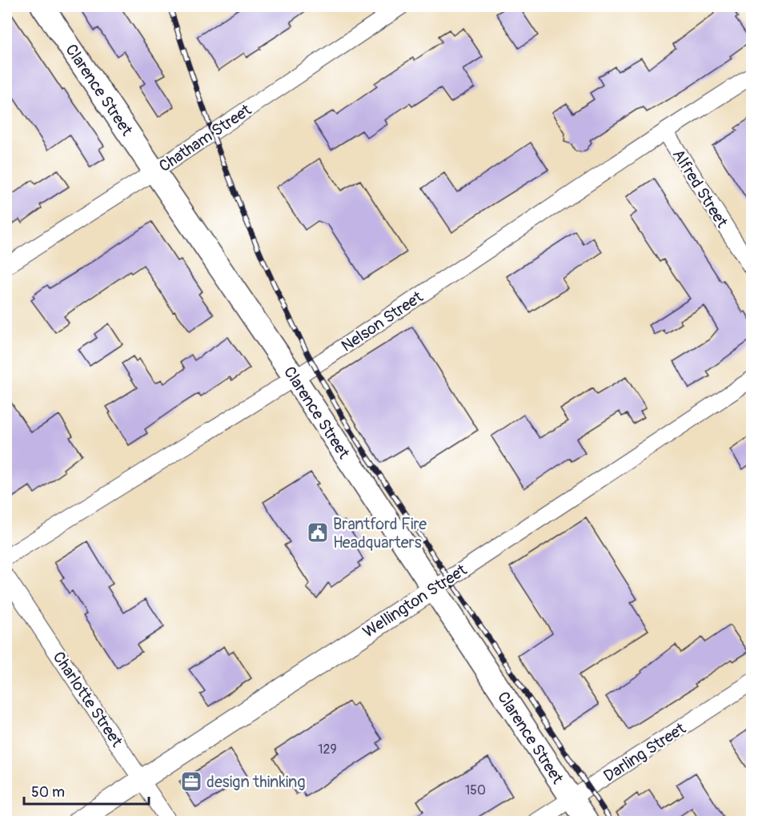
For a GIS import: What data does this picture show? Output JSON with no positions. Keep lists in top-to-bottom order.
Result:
{
  "streets": {
    "main road": ["Clarence Street"],
    "street": [
      "Chatham Street",
      "Alfred Street",
      "Nelson Street",
      "Wellington Street",
      "Charlotte Street",
      "Darling Street"
    ]
  },
  "crossings": [
    ["Clarence Street", "Chatham Street"],
    ["Clarence Street", "Nelson Street"],
    ["Clarence Street", "Wellington Street"],
    ["Clarence Street", "Darling Street"],
    ["Alfred Street", "Nelson Street"],
    ["Wellington Street", "Charlotte Street"]
  ],
  "places": {
    "public building": ["Brantford Fire Headquarters"],
    "office": ["design thinking"]
  },
  "house_numbers": ["129", "150"],
  "scale_bar": "50 m"
}
